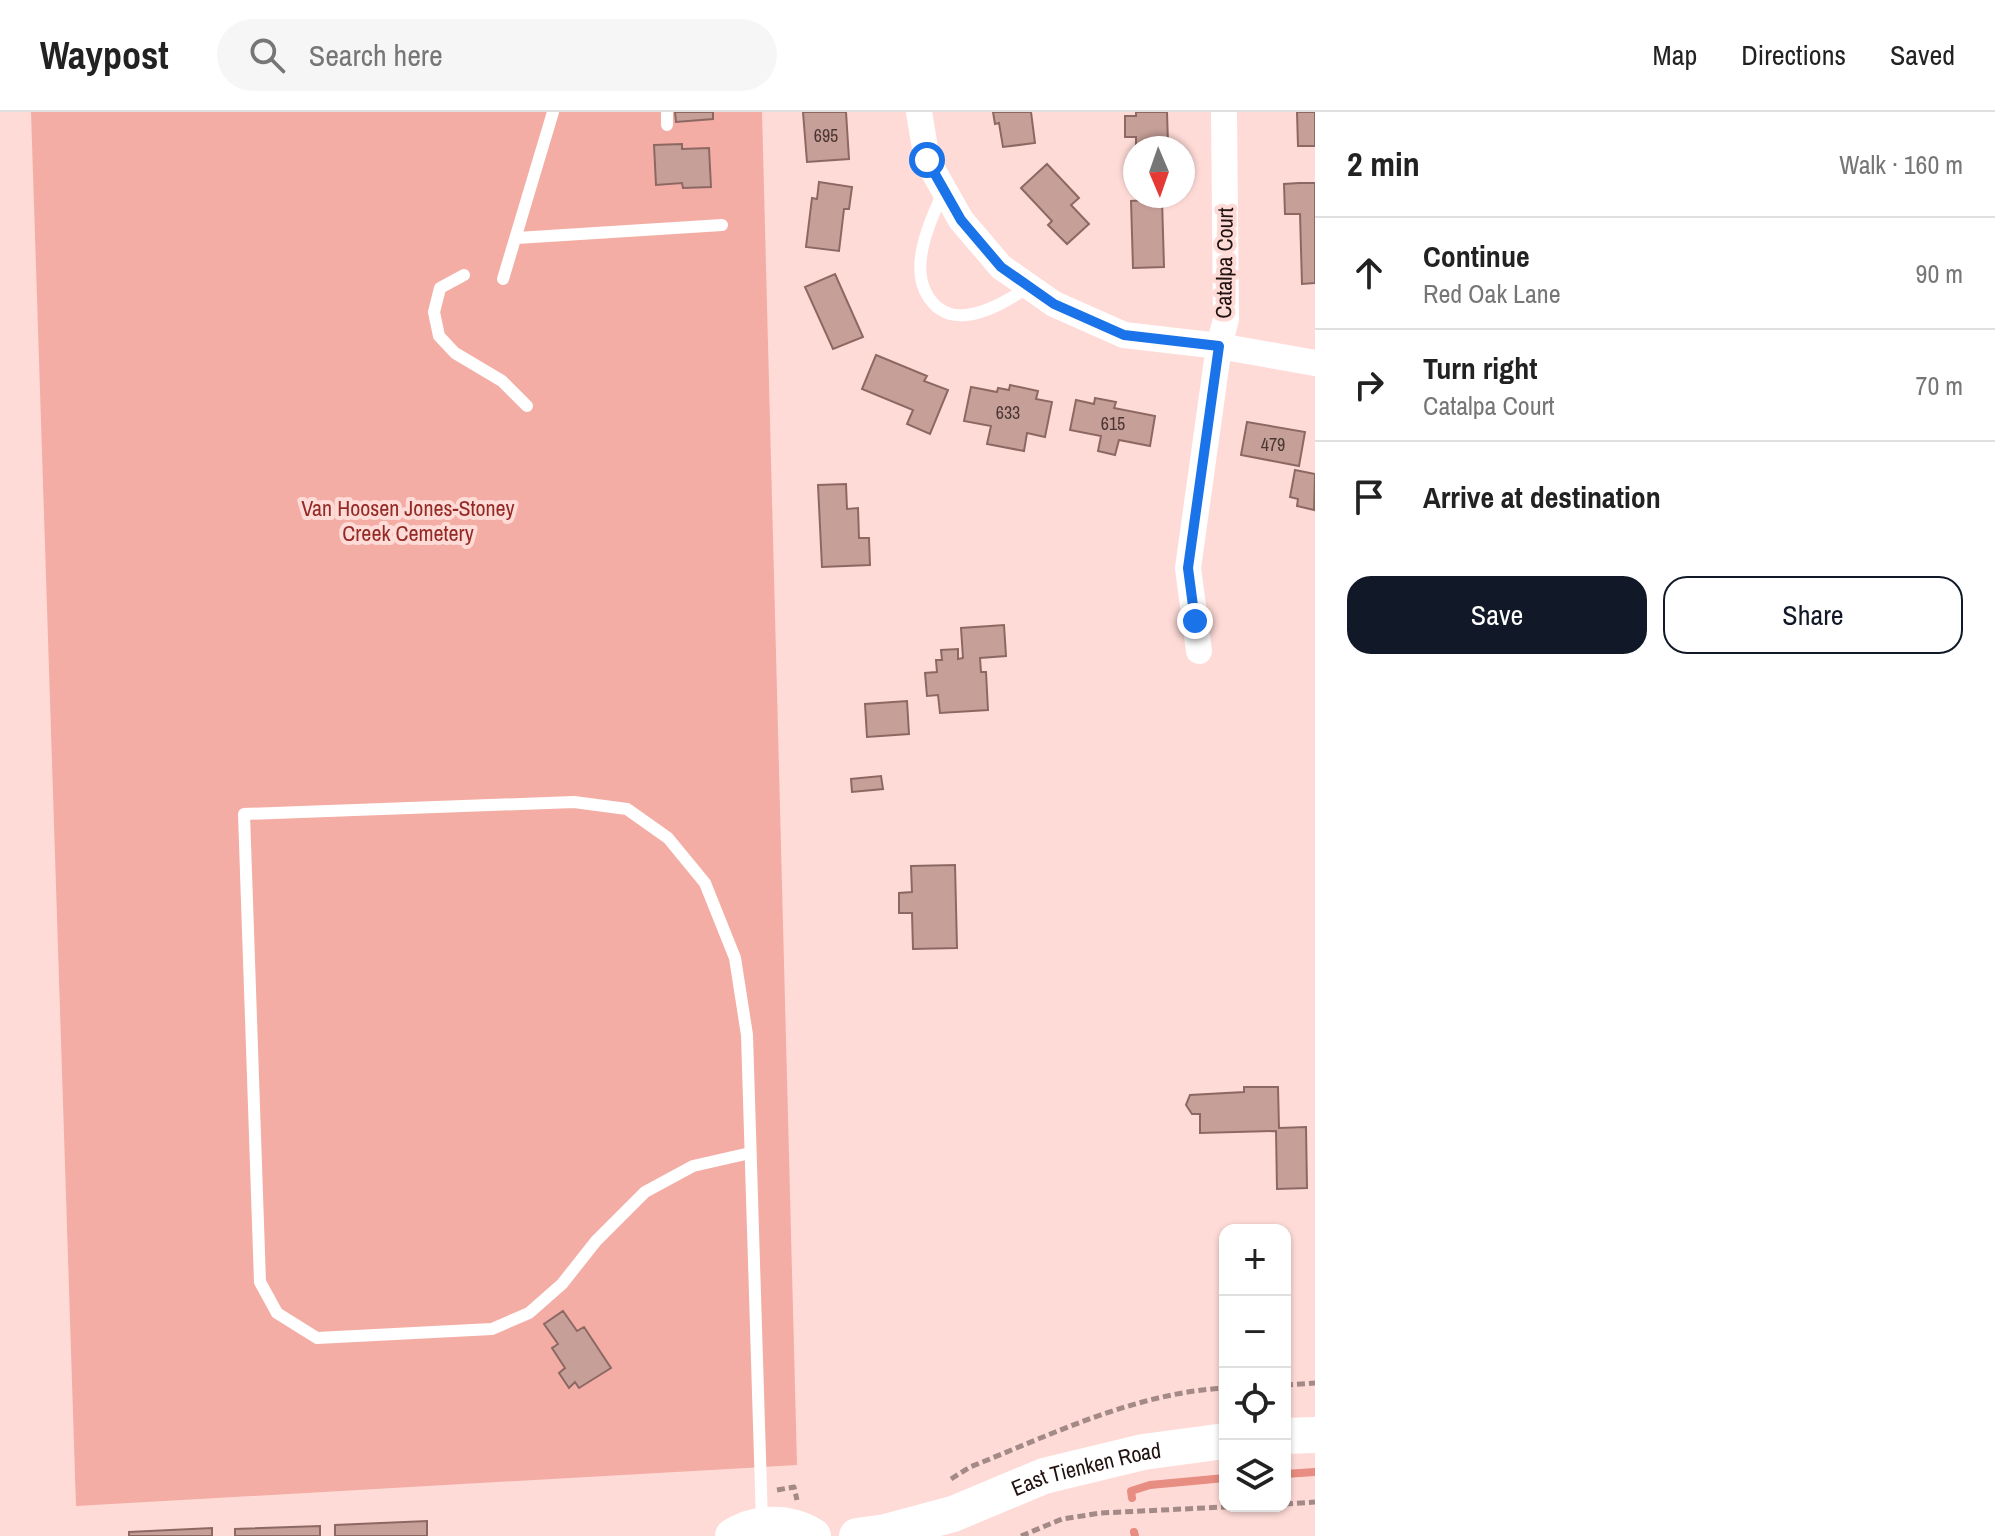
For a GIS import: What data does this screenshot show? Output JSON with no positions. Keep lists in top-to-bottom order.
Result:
{
  "streets": {
    "street": ["Catalpa Court", "East Tienken Road"]
  },
  "parks": ["Van Hoosen Jones-Stoney Creek Cemetery"],
  "house_numbers": [
    "695",
    "633",
    "615",
    "479"
  ],
  "north": "bottom",
  "page": {
    "header": "Waypost",
    "search": "Search here",
    "nav": ["Map", "Directions", "Saved"],
    "heading": ["2 min", "Walk · 160 m"],
    "list": [
      ["Continue", "Red Oak Lane", "90 m"],
      ["Turn right", "Catalpa Court", "70 m"],
      "Arrive at destination"
    ],
    "buttons": ["Save", "Share"],
    "map_buttons": ["+", "−"]
  }
}
